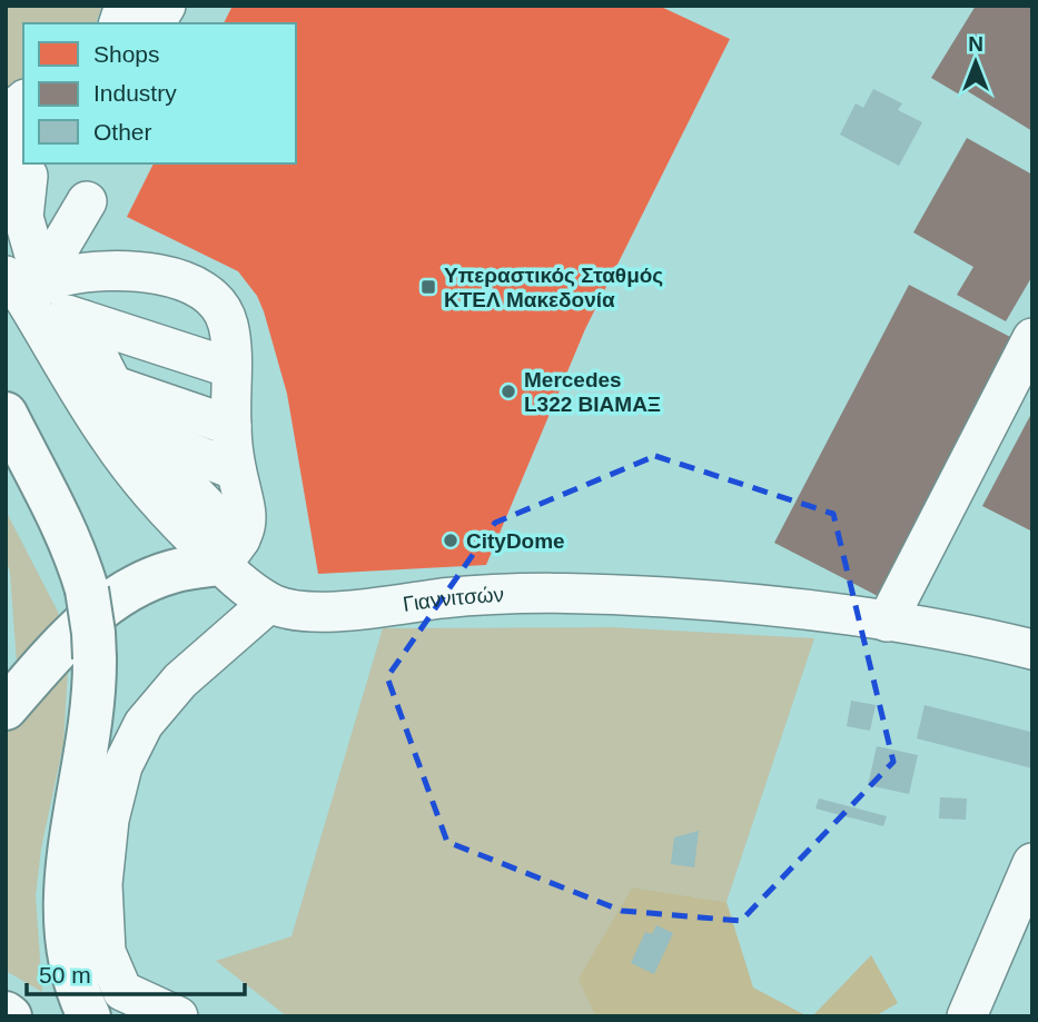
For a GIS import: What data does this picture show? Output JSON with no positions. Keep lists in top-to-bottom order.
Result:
{
  "streets": {
    "street": ["Γιαννιτσών"]
  },
  "places": {
    "transit": ["Υπεραστικός Σταθμός ΚΤΕΛ Μακεδονία"],
    "other": ["Mercedes L322 ΒΙΑΜΑΞ", "CityDome"]
  },
  "legend": ["Shops", "Industry", "Other"],
  "scale_bar": "50 m",
  "north": "top"
}
